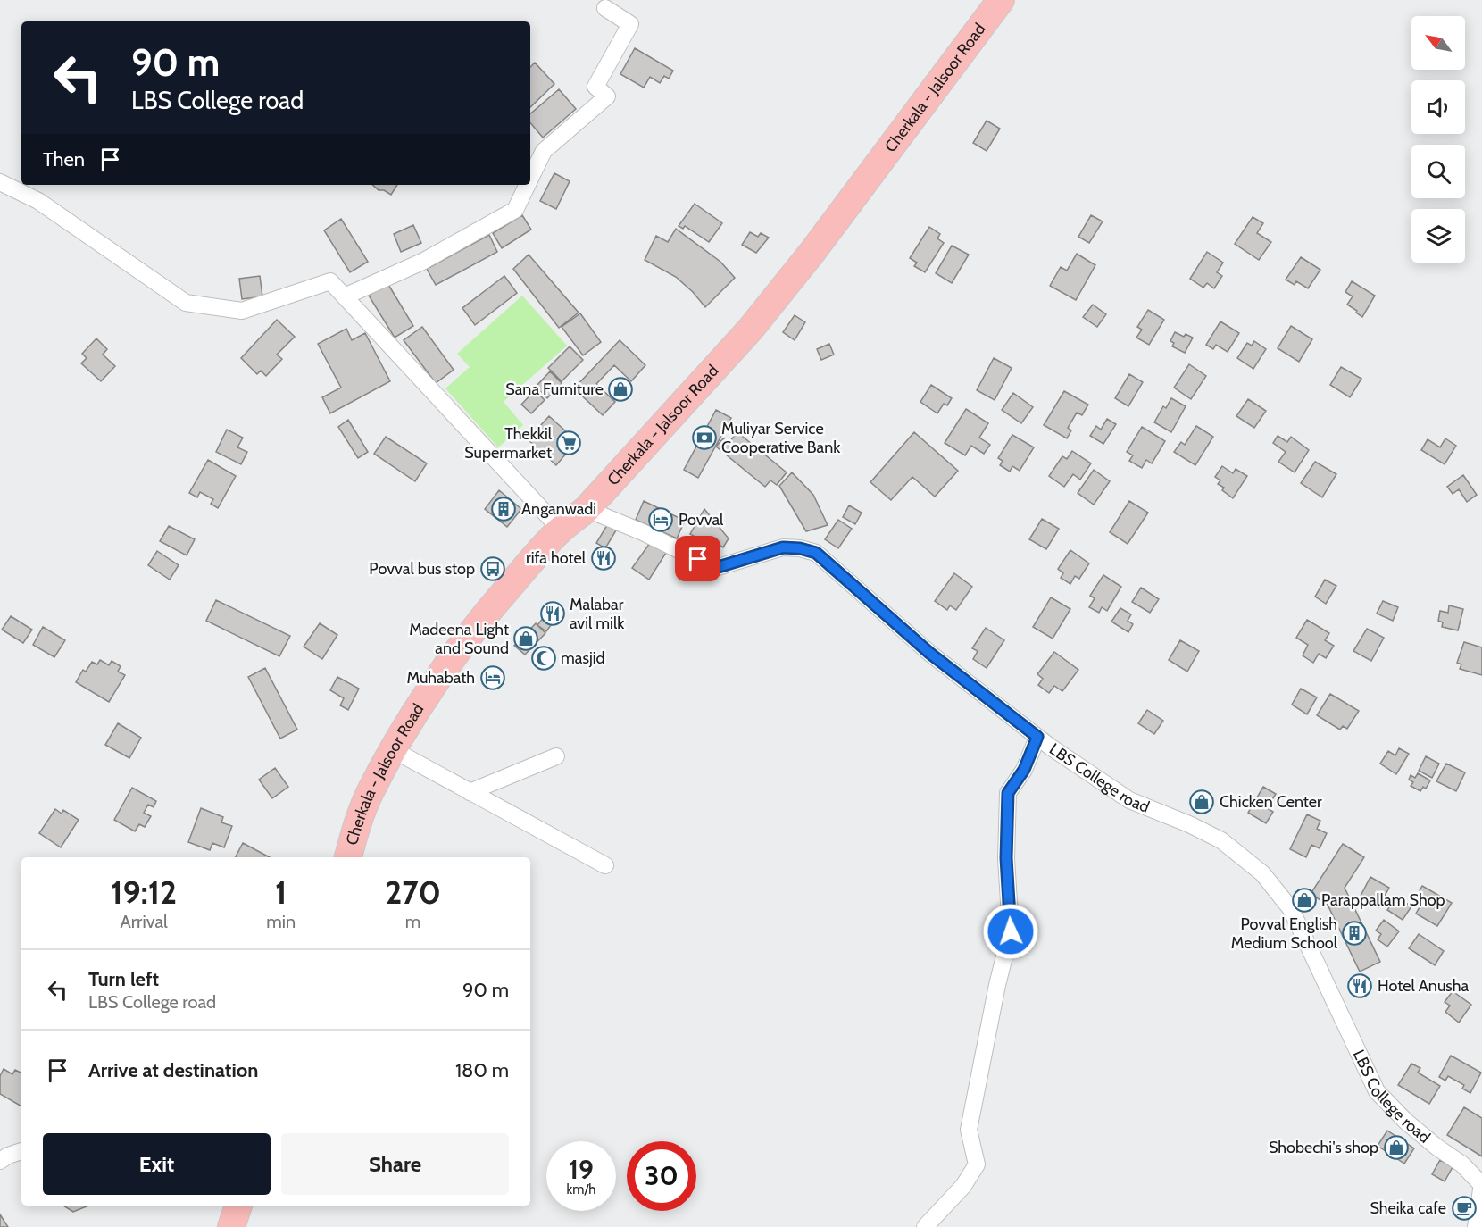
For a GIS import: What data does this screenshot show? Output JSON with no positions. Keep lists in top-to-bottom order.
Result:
{
  "streets": {
    "main road": ["Cherkala - Jalsoor Road"],
    "street": ["LBS College road"]
  },
  "crossings": [
    ["Cherkala - Jalsoor Road", "LBS College road"]
  ],
  "places": {
    "shop": [
      "Sana Furniture",
      "Madeena Light and Sound",
      "Chicken Center",
      "Parappallam Shop",
      "Shobechi's shop"
    ],
    "bank": ["Muliyar Service Cooperative Bank"],
    "supermarket": ["Thekkil Supermarket"],
    "building": ["Anganwadi", "Povval English Medium School"],
    "hotel": ["Povval", "Muhabath"],
    "restaurant": ["rifa hotel", "Malabar avil milk", "Hotel Anusha"],
    "bus stop": ["Povval bus stop"],
    "mosque": ["masjid"],
    "cafe": ["Sheika cafe"]
  },
  "north": "top left",
  "page": {
    "turn": ["90 m", "LBS College road"],
    "then": "Then",
    "eta": [
      "19:12",
      "Arrival",
      "1",
      "min",
      "270",
      "m"
    ],
    "list": [
      {
        "name": "Turn left",
        "note": "LBS College road",
        "value": "90 m"
      },
      {
        "name": "Arrive at destination",
        "value": "180 m"
      }
    ],
    "buttons": ["Exit", "Share"],
    "speed": "19 km/h",
    "limit": "30"
  }
}
